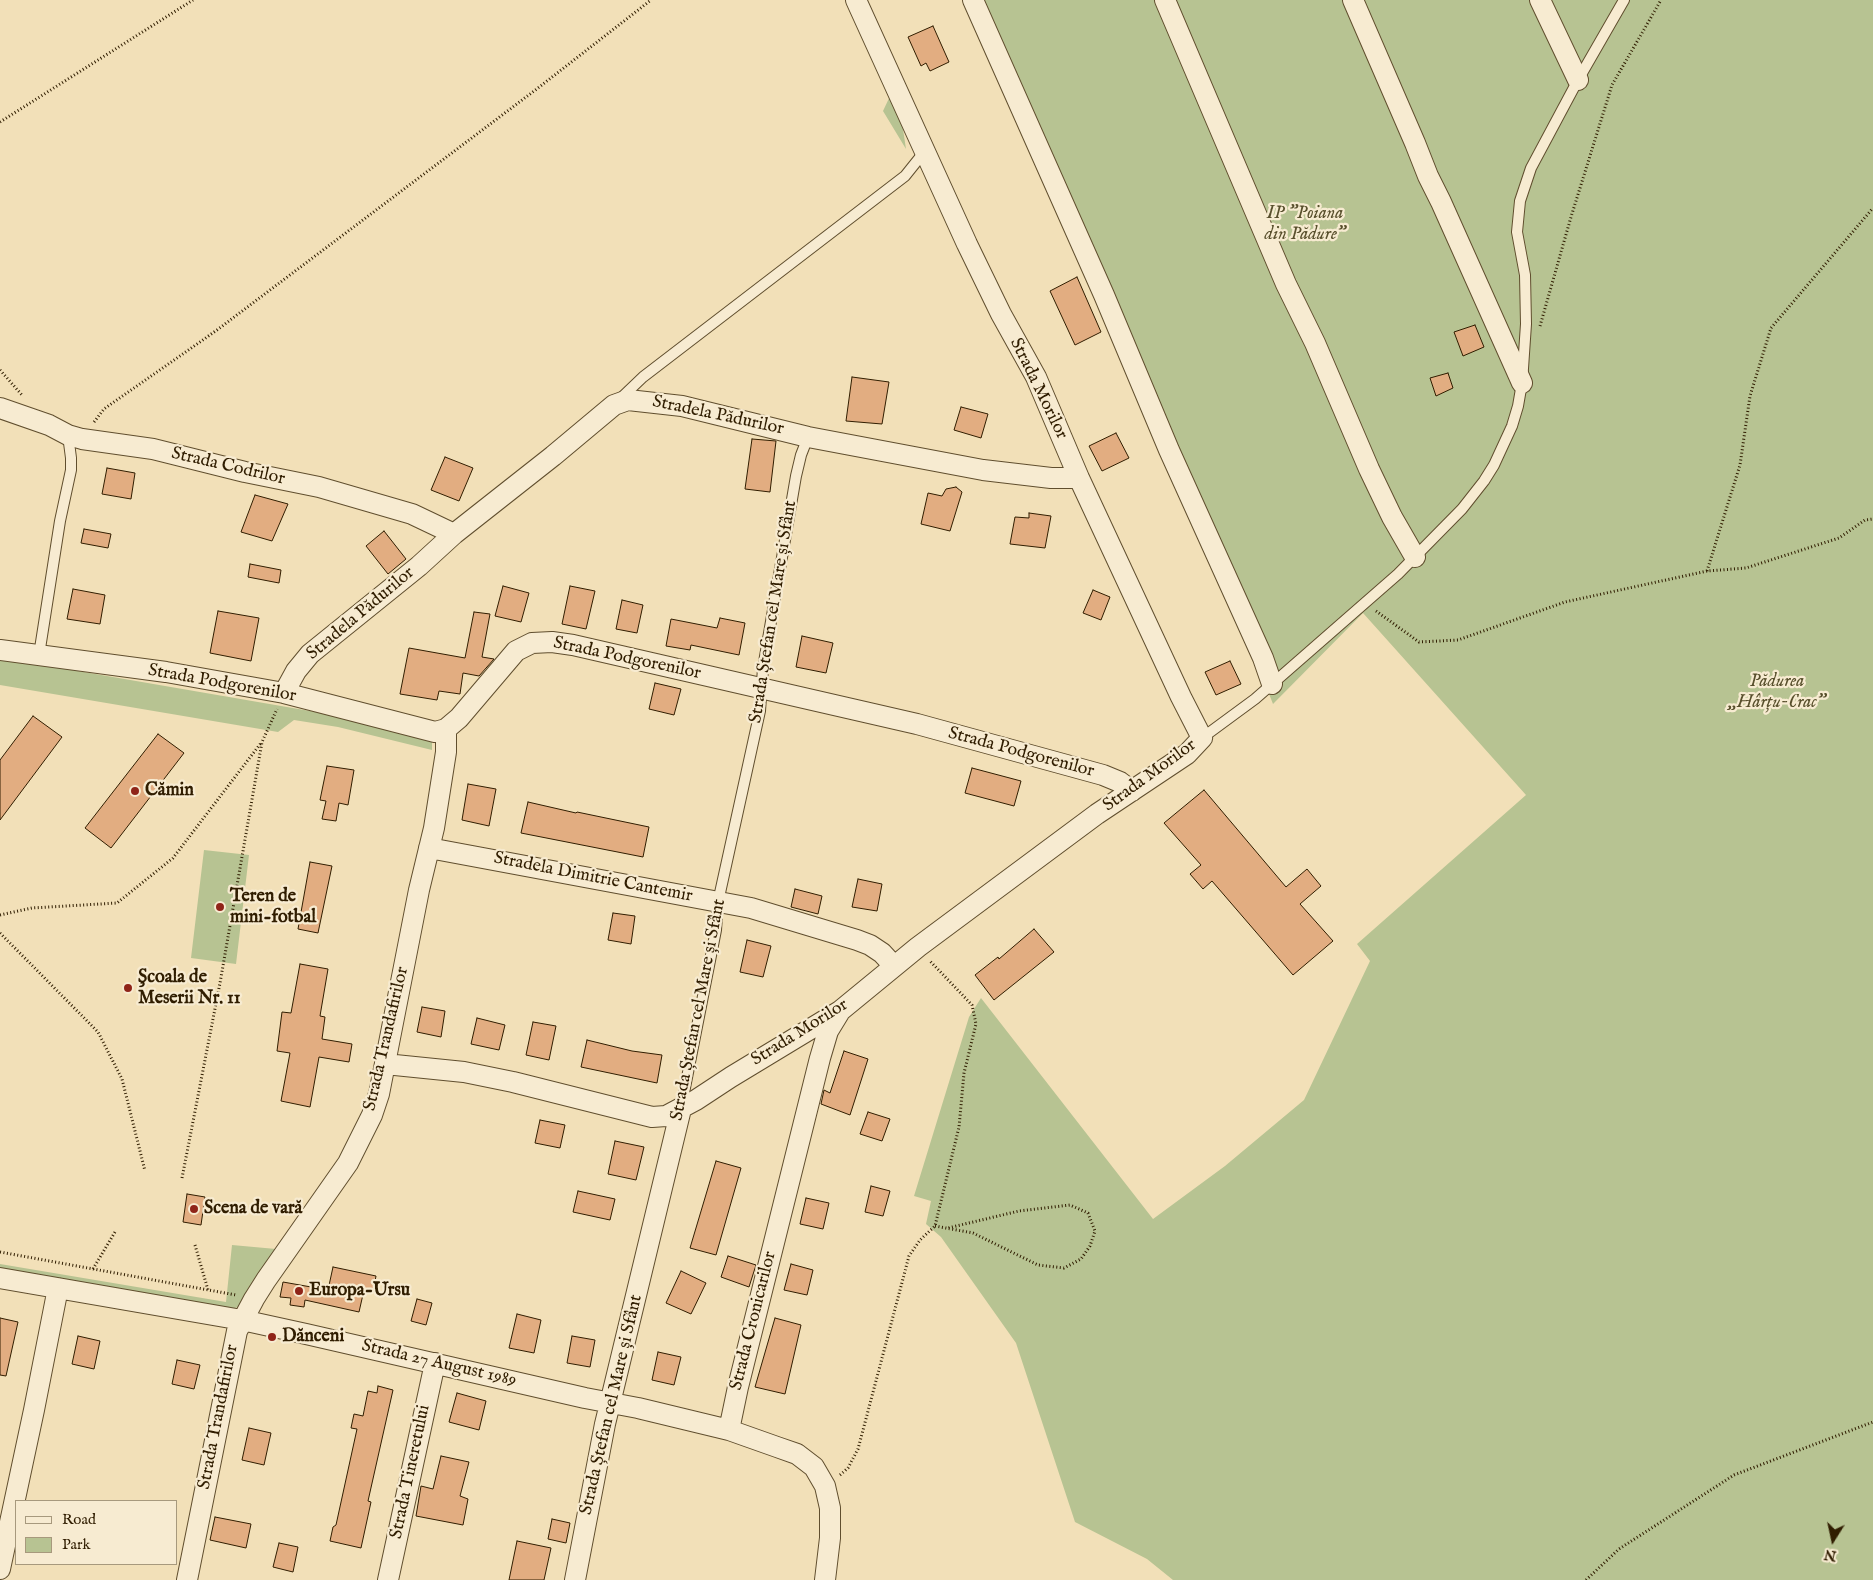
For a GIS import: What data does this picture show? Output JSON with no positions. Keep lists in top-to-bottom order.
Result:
{
  "streets": {
    "street": [
      "Strada Morilor",
      "Stradela Pădurilor",
      "Strada Codrilor",
      "Strada Ștefan cel Mare și Sfânt",
      "Strada Podgorenilor",
      "Stradela Dimitrie Cantemir",
      "Strada Trandafirilor",
      "Strada Cronicarilor",
      "Strada 27 August 1989",
      "Strada Tineretului"
    ]
  },
  "crossings": [
    ["Strada Morilor", "Stradela Pădurilor"],
    ["Strada Morilor", "Strada Ștefan cel Mare și Sfânt"],
    ["Strada Morilor", "Strada Podgorenilor"],
    ["Strada Morilor", "Stradela Dimitrie Cantemir"],
    ["Strada Morilor", "Strada Trandafirilor"],
    ["Strada Morilor", "Strada Cronicarilor"],
    ["Stradela Pădurilor", "Strada Codrilor"],
    ["Stradela Pădurilor", "Strada Ștefan cel Mare și Sfânt"],
    ["Stradela Pădurilor", "Strada Podgorenilor"],
    ["Strada Ștefan cel Mare și Sfânt", "Strada Podgorenilor"],
    ["Strada Ștefan cel Mare și Sfânt", "Stradela Dimitrie Cantemir"],
    ["Strada Ștefan cel Mare și Sfânt", "Strada 27 August 1989"],
    ["Strada Podgorenilor", "Strada Trandafirilor"],
    ["Stradela Dimitrie Cantemir", "Strada Trandafirilor"],
    ["Strada Trandafirilor", "Strada 27 August 1989"],
    ["Strada Cronicarilor", "Strada 27 August 1989"],
    ["Strada 27 August 1989", "Strada Tineretului"]
  ],
  "parks": ["IP \"Poiana din Pădure\"", "Pădurea „Hârțu-Crac”"],
  "places": [
    "Cămin",
    "Teren de mini-fotbal",
    "Şcoala de Meserii Nr. 11",
    "Scena de vară",
    "Europa-Ursu",
    "Dănceni"
  ],
  "legend": ["Road", "Park"],
  "north": "bottom"
}
